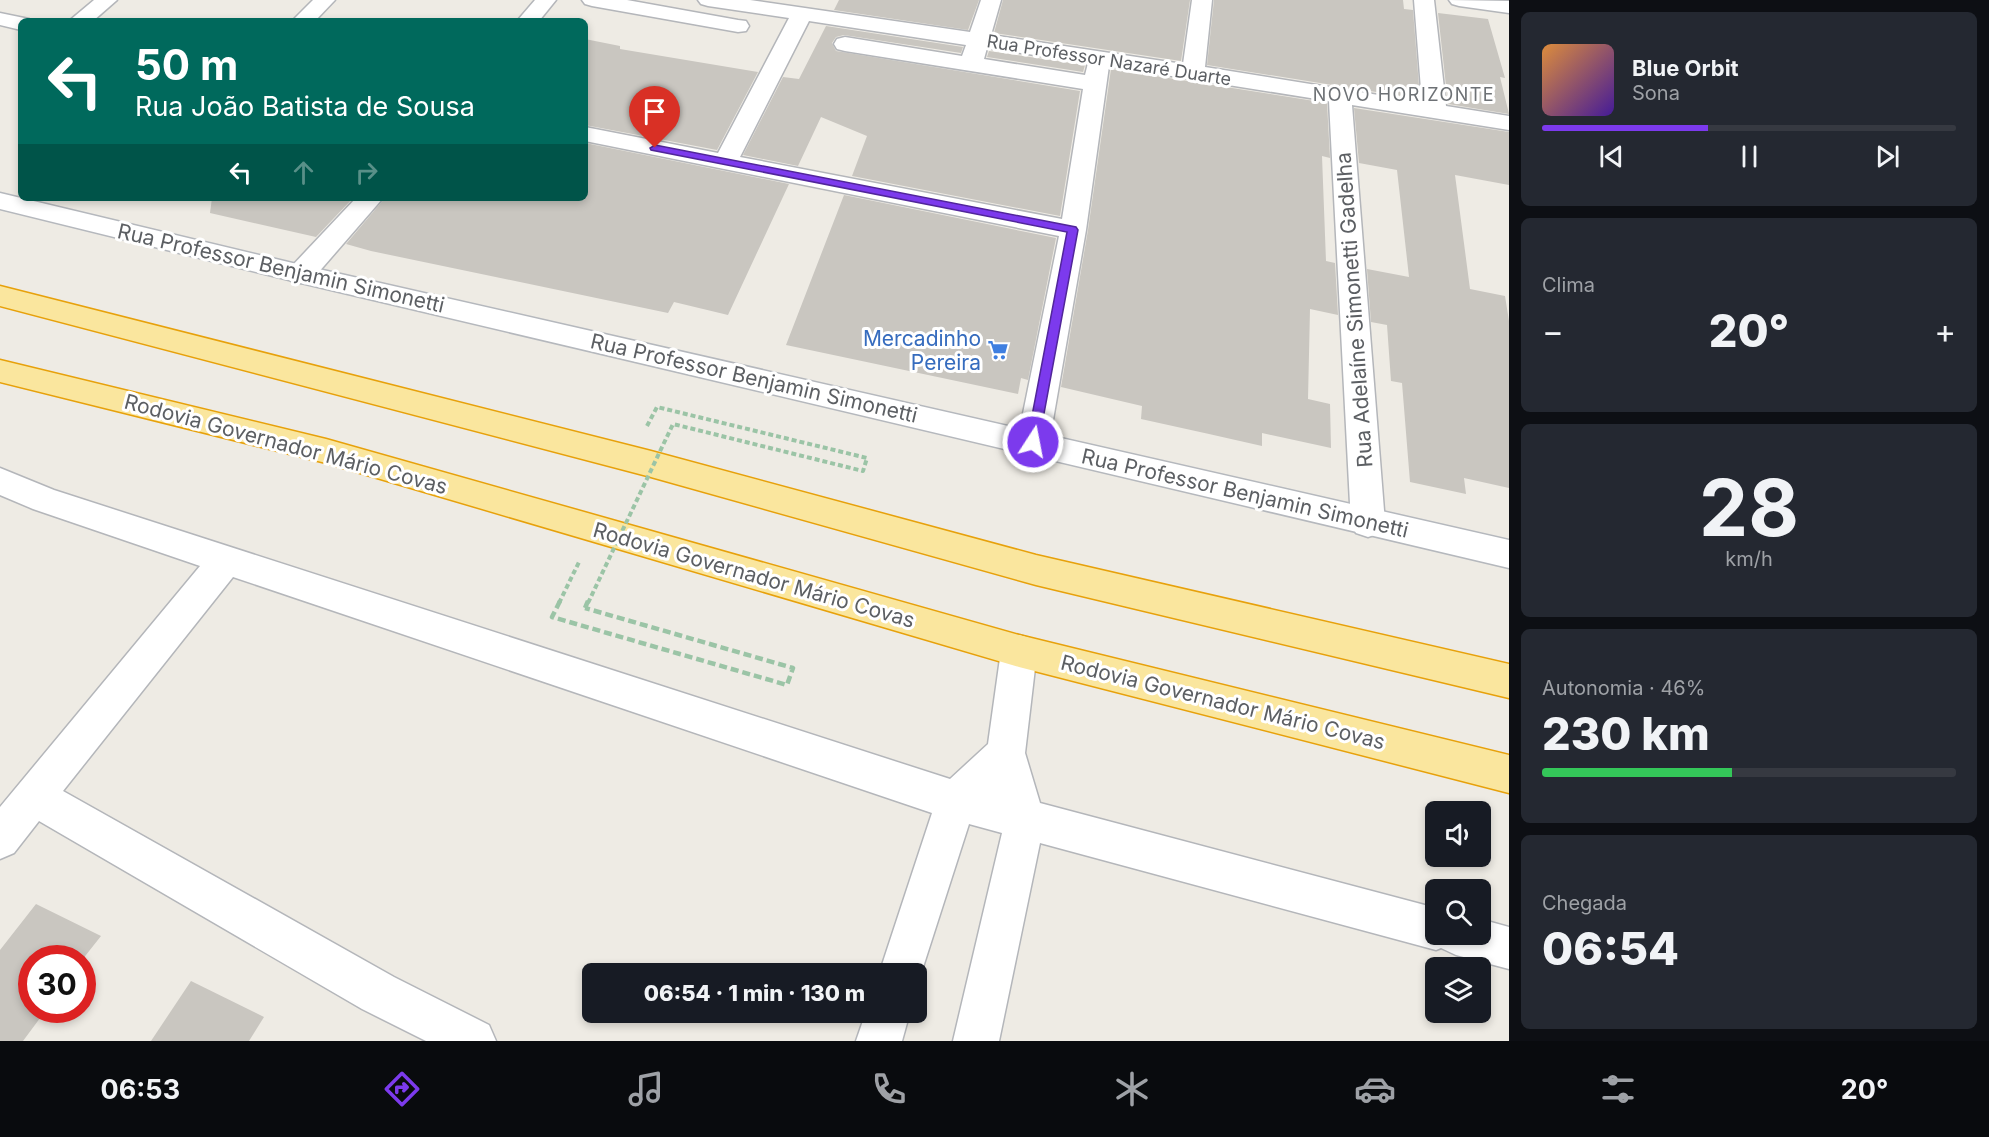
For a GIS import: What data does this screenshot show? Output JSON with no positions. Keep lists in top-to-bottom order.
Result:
{
  "streets": {
    "highway": ["Rodovia Governador Mário Covas"],
    "street": ["Rua Professor Nazaré Duarte", "Rua Professor Benjamin Simonetti", "Rua Adelaíne Simonetti Gadelha"]
  },
  "crossings": [
    ["Rua Professor Nazaré Duarte", "Rua Adelaíne Simonetti Gadelha"],
    ["Rua Professor Benjamin Simonetti", "Rua Adelaíne Simonetti Gadelha"]
  ],
  "districts": ["NOVO HORIZONTE"],
  "places": {
    "supermarket": ["Mercadinho Pereira"]
  },
  "page": {
    "turn": ["50 m", "Rua João Batista de Sousa"],
    "song": ["Blue Orbit", "Sona"],
    "tile": [
      "Clima",
      ["28", "km/h"],
      ["Autonomia · 46%", "230 km"],
      ["Chegada", "06:54"]
    ],
    "heat": ["−", "20°", "+"],
    "limit": "30",
    "trip": "06:54 · 1 min · 130 m",
    "tabs": ["06:53", "20°"]
  }
}
